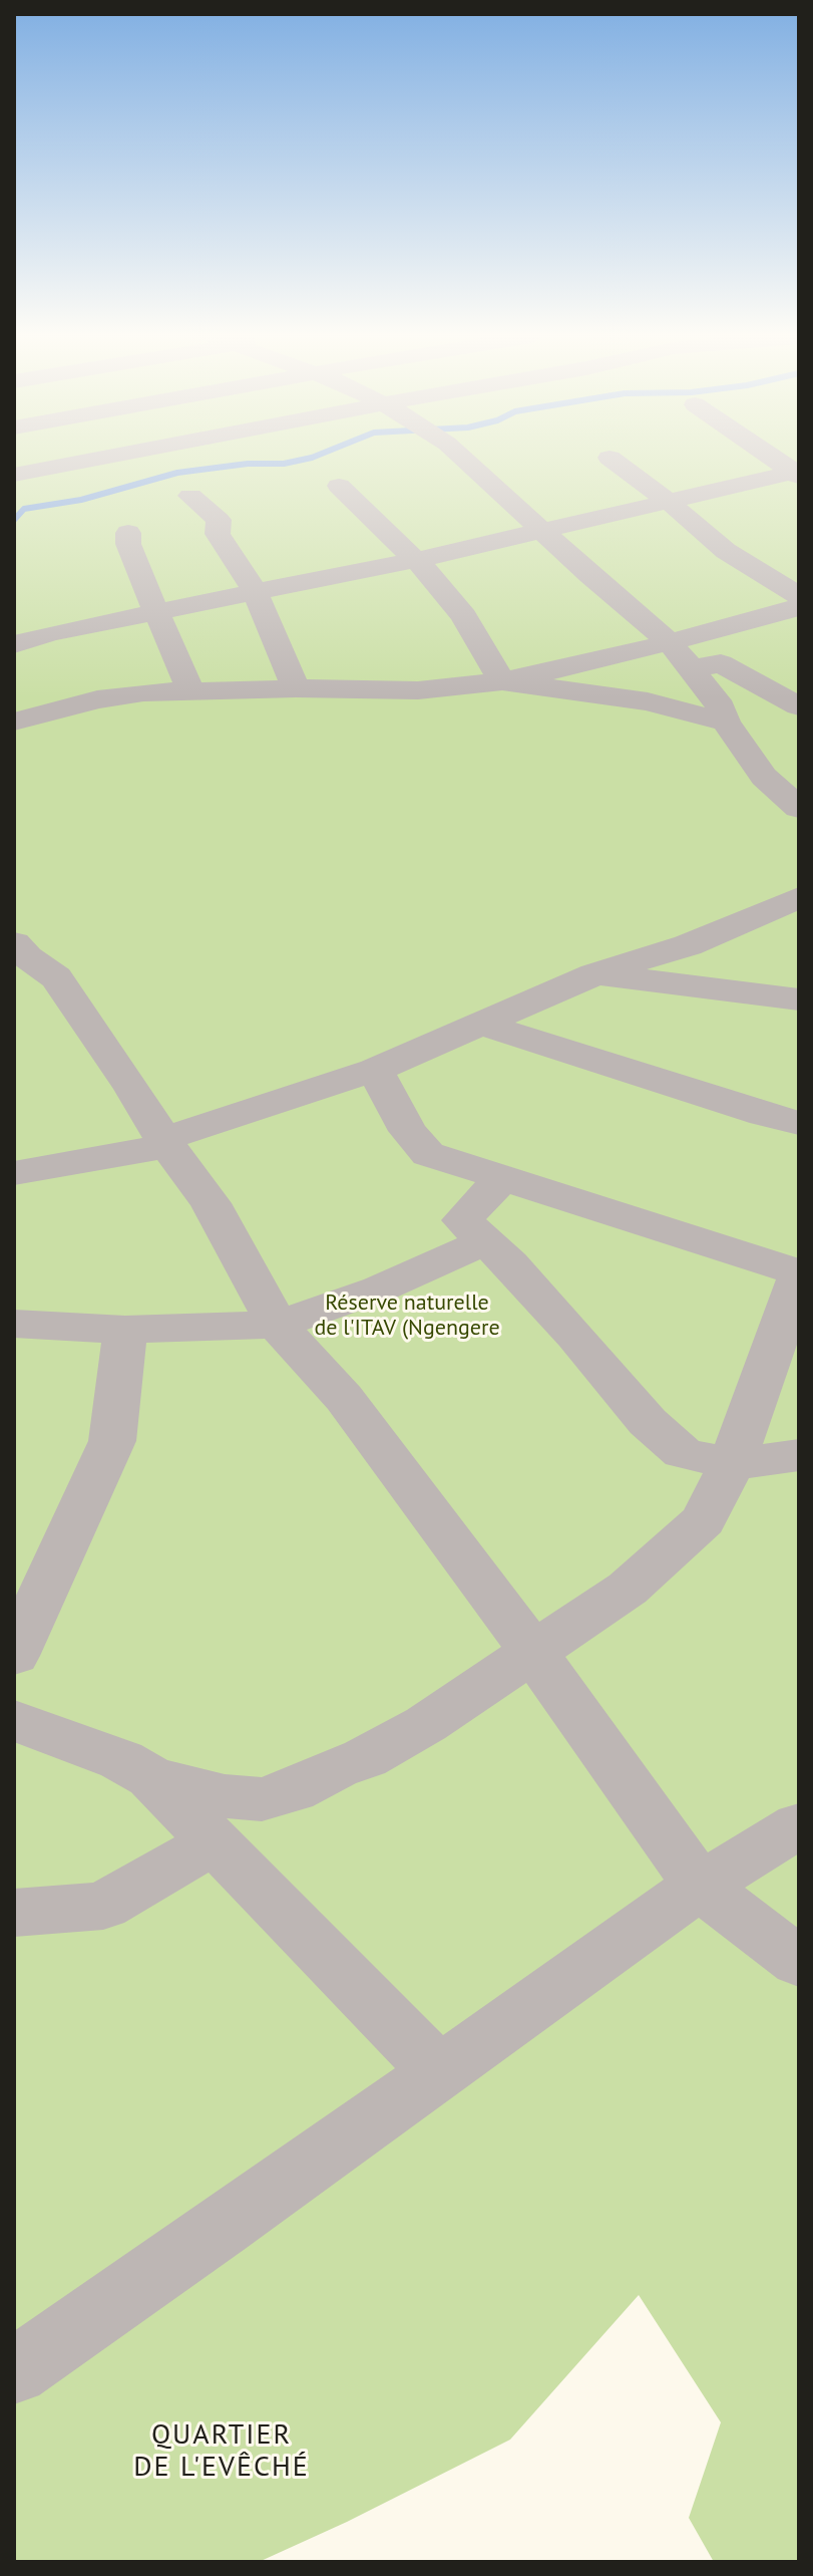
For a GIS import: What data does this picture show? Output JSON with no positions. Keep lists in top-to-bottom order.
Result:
{
  "districts": ["QUARTIER DE L'EVÊCHÉ"],
  "parks": ["Réserve naturelle de l'ITAV (Ngengere"]
}
